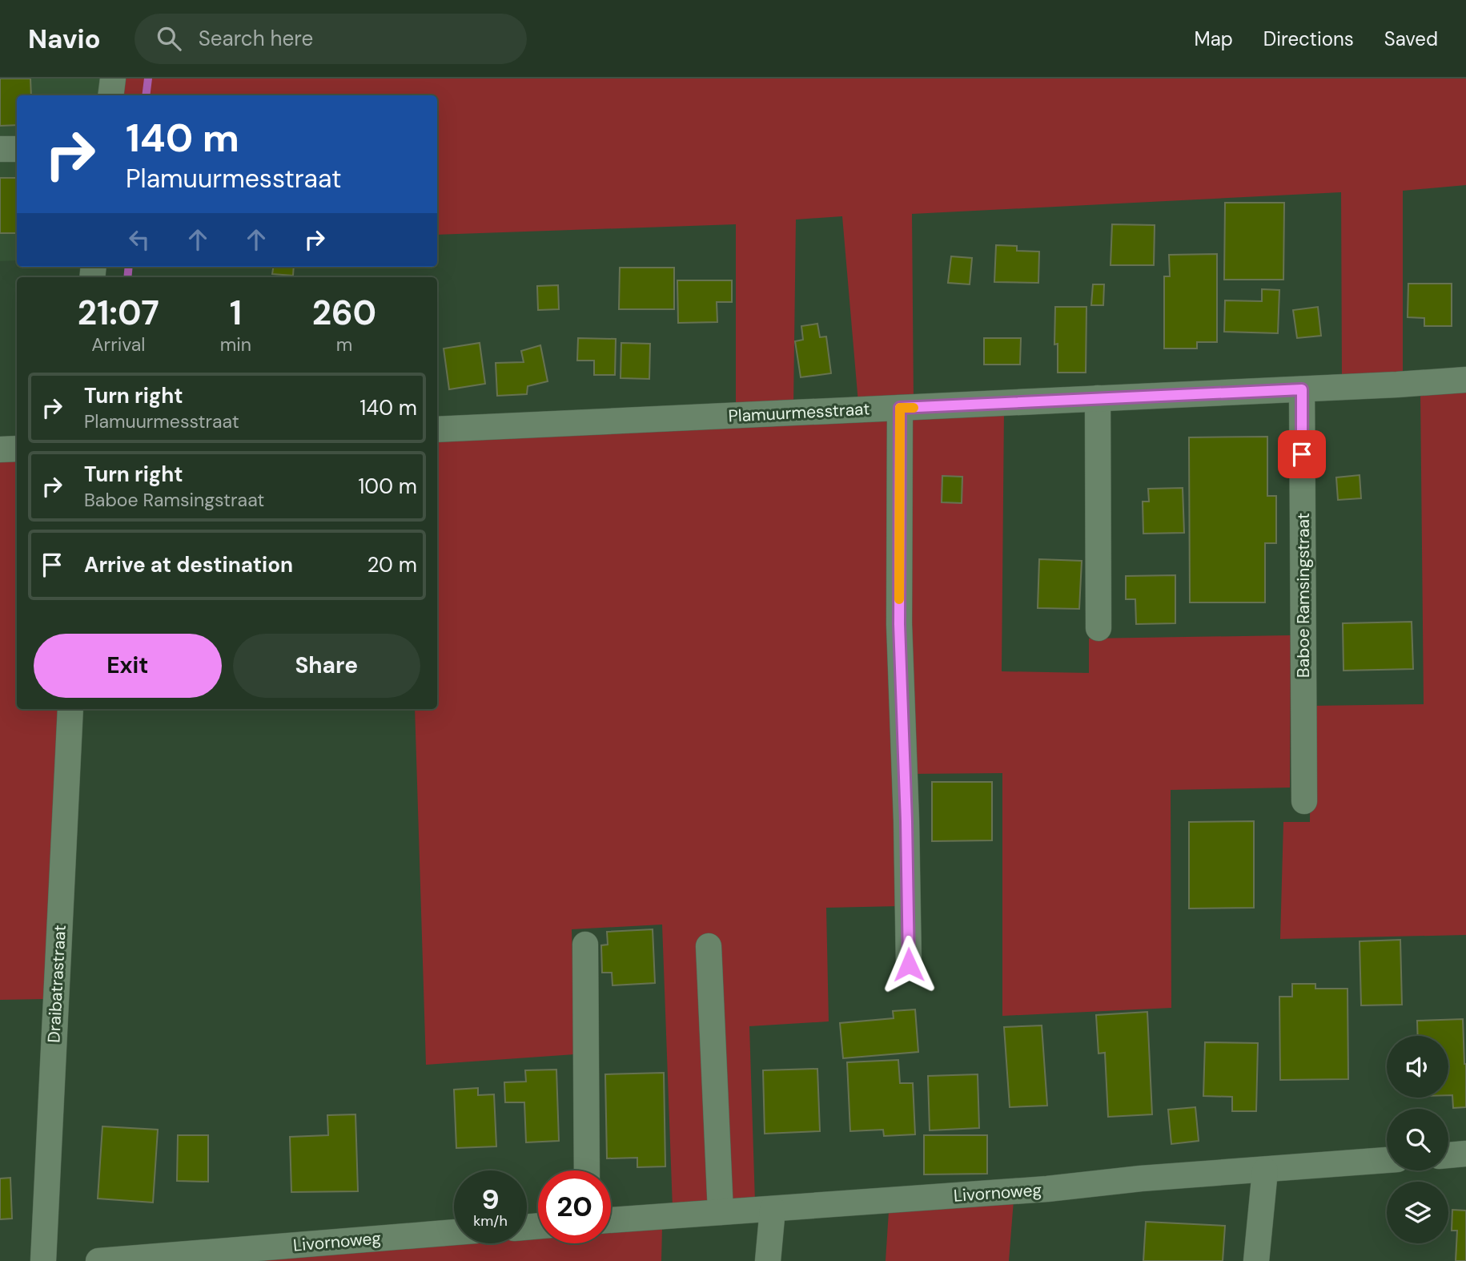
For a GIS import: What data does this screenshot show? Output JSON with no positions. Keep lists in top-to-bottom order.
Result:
{
  "streets": {
    "street": [
      "Plamuurmesstraat",
      "Baboe Ramsingstraat",
      "Draibatrastraat",
      "Livornoweg"
    ]
  },
  "crossings": [
    ["Plamuurmesstraat", "Baboe Ramsingstraat"]
  ],
  "page": {
    "header": "Navio",
    "search": "Search here",
    "nav": ["Map", "Directions", "Saved"],
    "turn": ["140 m", "Plamuurmesstraat"],
    "eta": [
      "21:07",
      "Arrival",
      "1",
      "min",
      "260",
      "m"
    ],
    "list": [
      {
        "name": "Turn right",
        "note": "Plamuurmesstraat",
        "value": "140 m"
      },
      {
        "name": "Turn right",
        "note": "Baboe Ramsingstraat",
        "value": "100 m"
      },
      {
        "name": "Arrive at destination",
        "value": "20 m"
      }
    ],
    "buttons": ["Exit", "Share"],
    "speed": "9 km/h",
    "limit": "20"
  }
}
